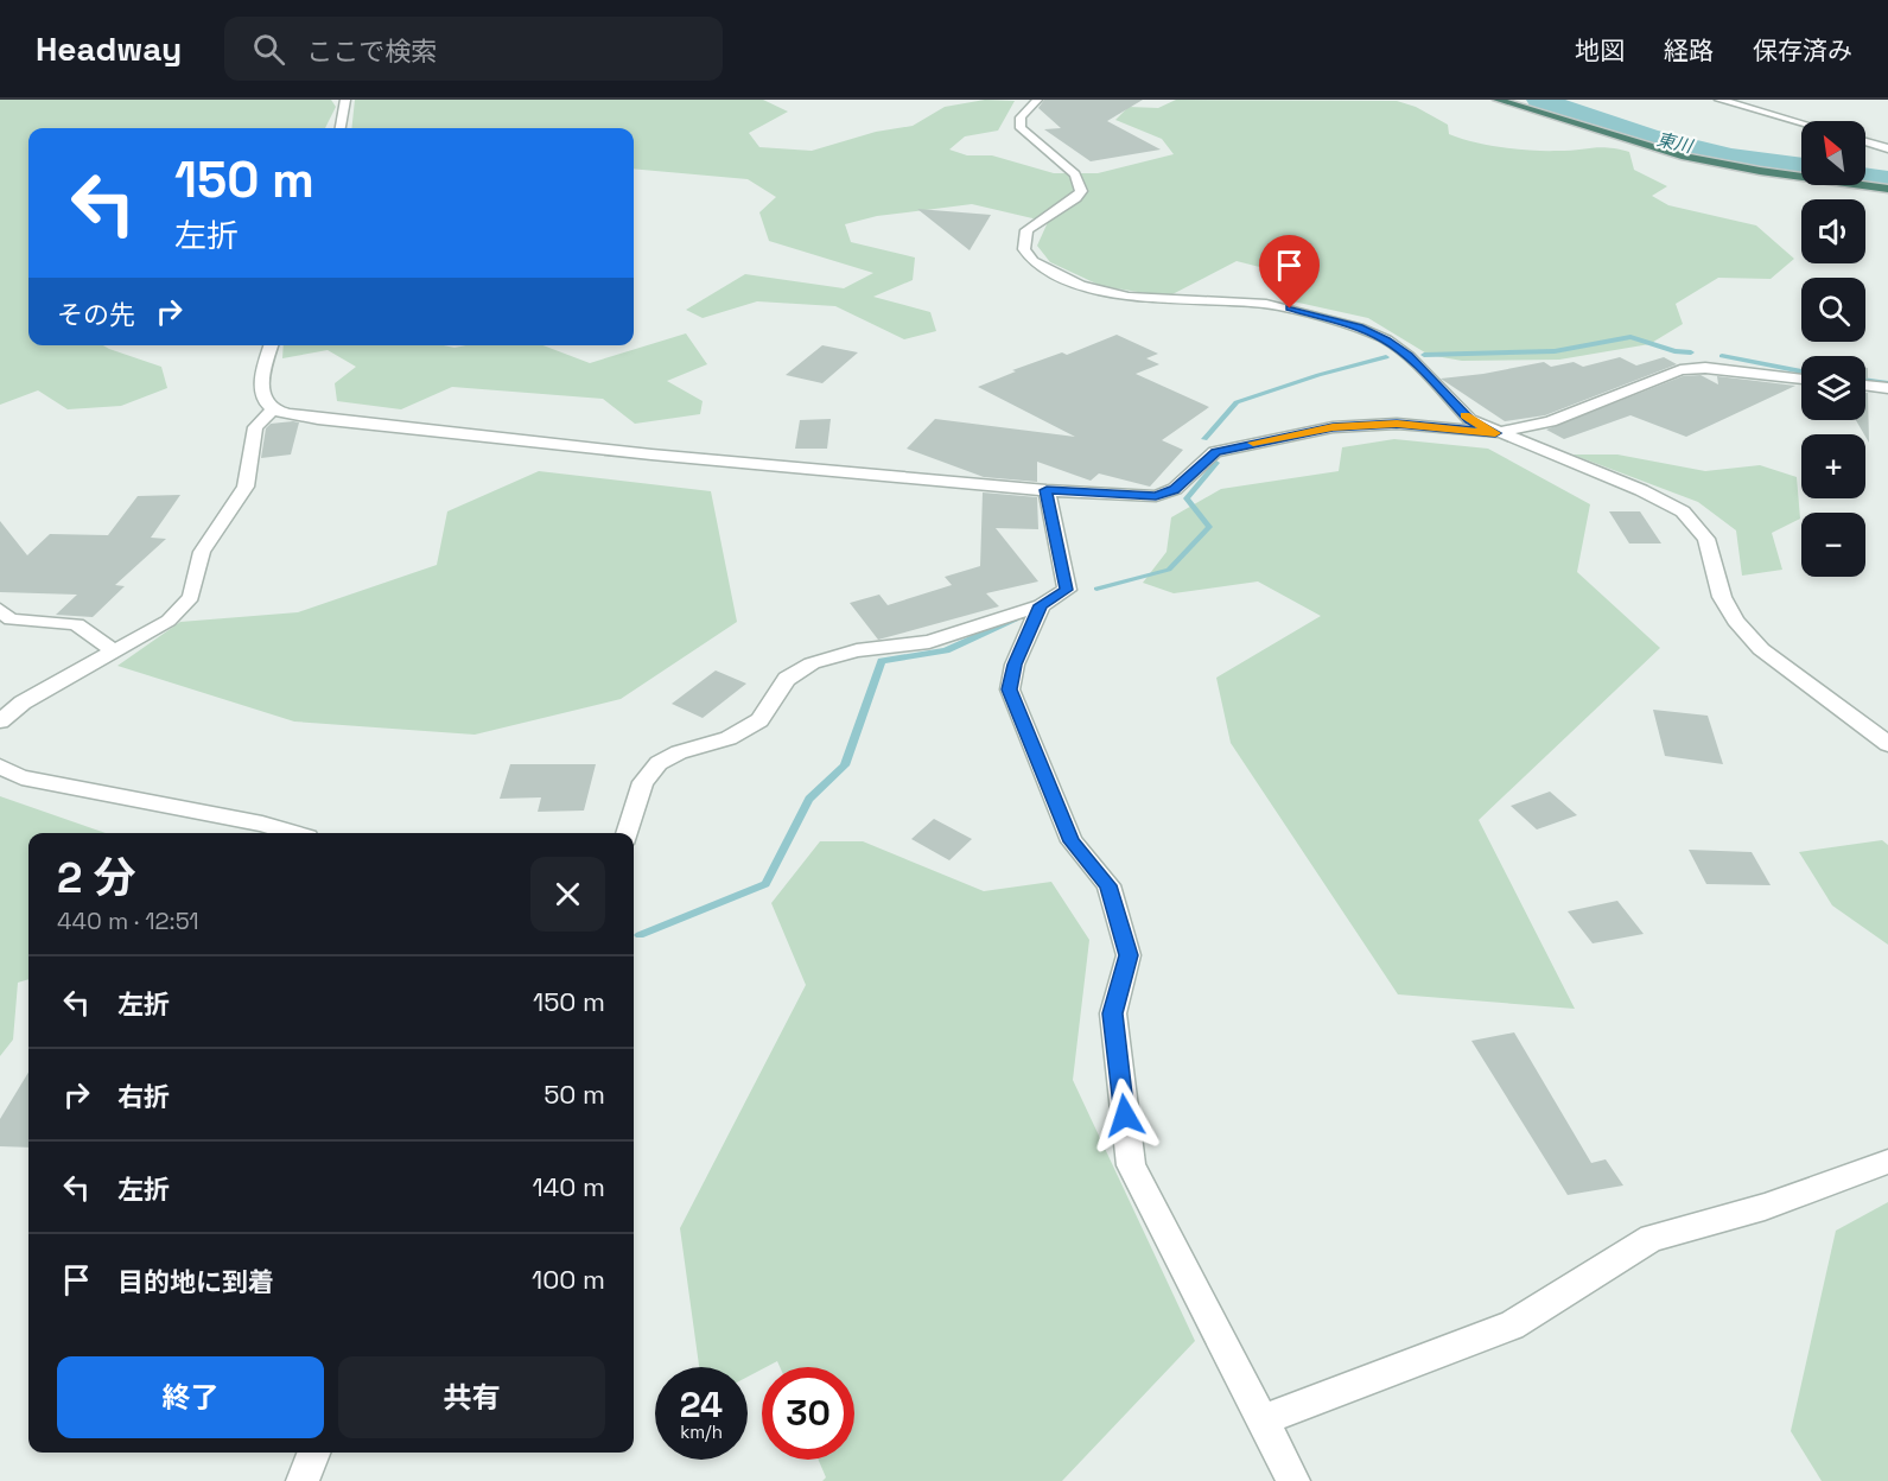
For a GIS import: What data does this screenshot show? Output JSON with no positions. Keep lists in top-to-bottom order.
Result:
{
  "water": ["東川"],
  "north": "top left",
  "page": {
    "header": "Headway",
    "search": "ここで検索",
    "nav": ["地図", "経路", "保存済み"],
    "map_buttons": ["+", "−"],
    "turn": ["150 m", "左折"],
    "then": "その先",
    "heading": ["2 分", "440 m · 12:51"],
    "list": [
      {
        "name": "左折",
        "value": "150 m"
      },
      {
        "name": "右折",
        "value": "50 m"
      },
      {
        "name": "左折",
        "value": "140 m"
      },
      {
        "name": "目的地に到着",
        "value": "100 m"
      }
    ],
    "buttons": ["終了", "共有"],
    "speed": "24 km/h",
    "limit": "30"
  }
}
